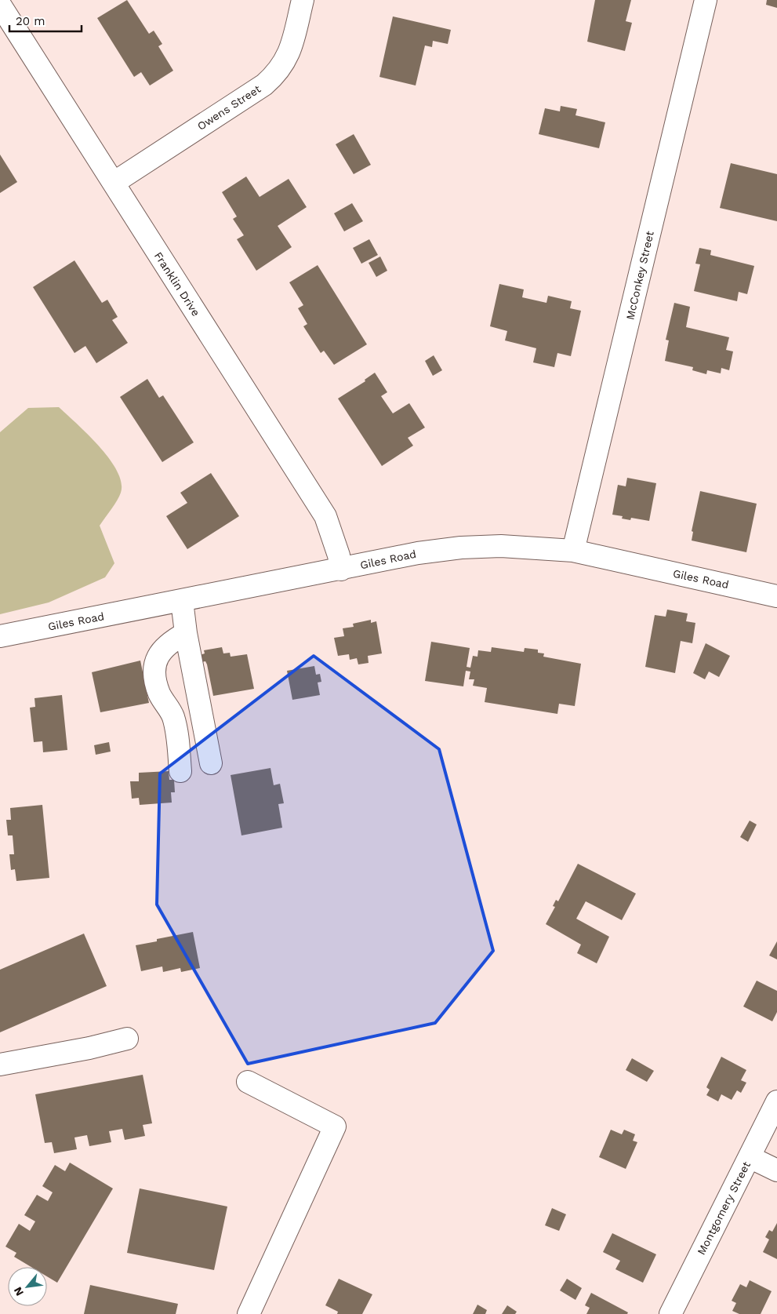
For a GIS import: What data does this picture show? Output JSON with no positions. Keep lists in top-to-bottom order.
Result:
{
  "streets": {
    "street": [
      "Owens Street",
      "McConkey Street",
      "Franklin Drive",
      "Giles Road",
      "Montgomery Street"
    ]
  },
  "crossings": [
    ["Owens Street", "Franklin Drive"],
    ["McConkey Street", "Giles Road"],
    ["Franklin Drive", "Giles Road"]
  ],
  "scale_bar": "20 m",
  "north": "bottom left"
}
